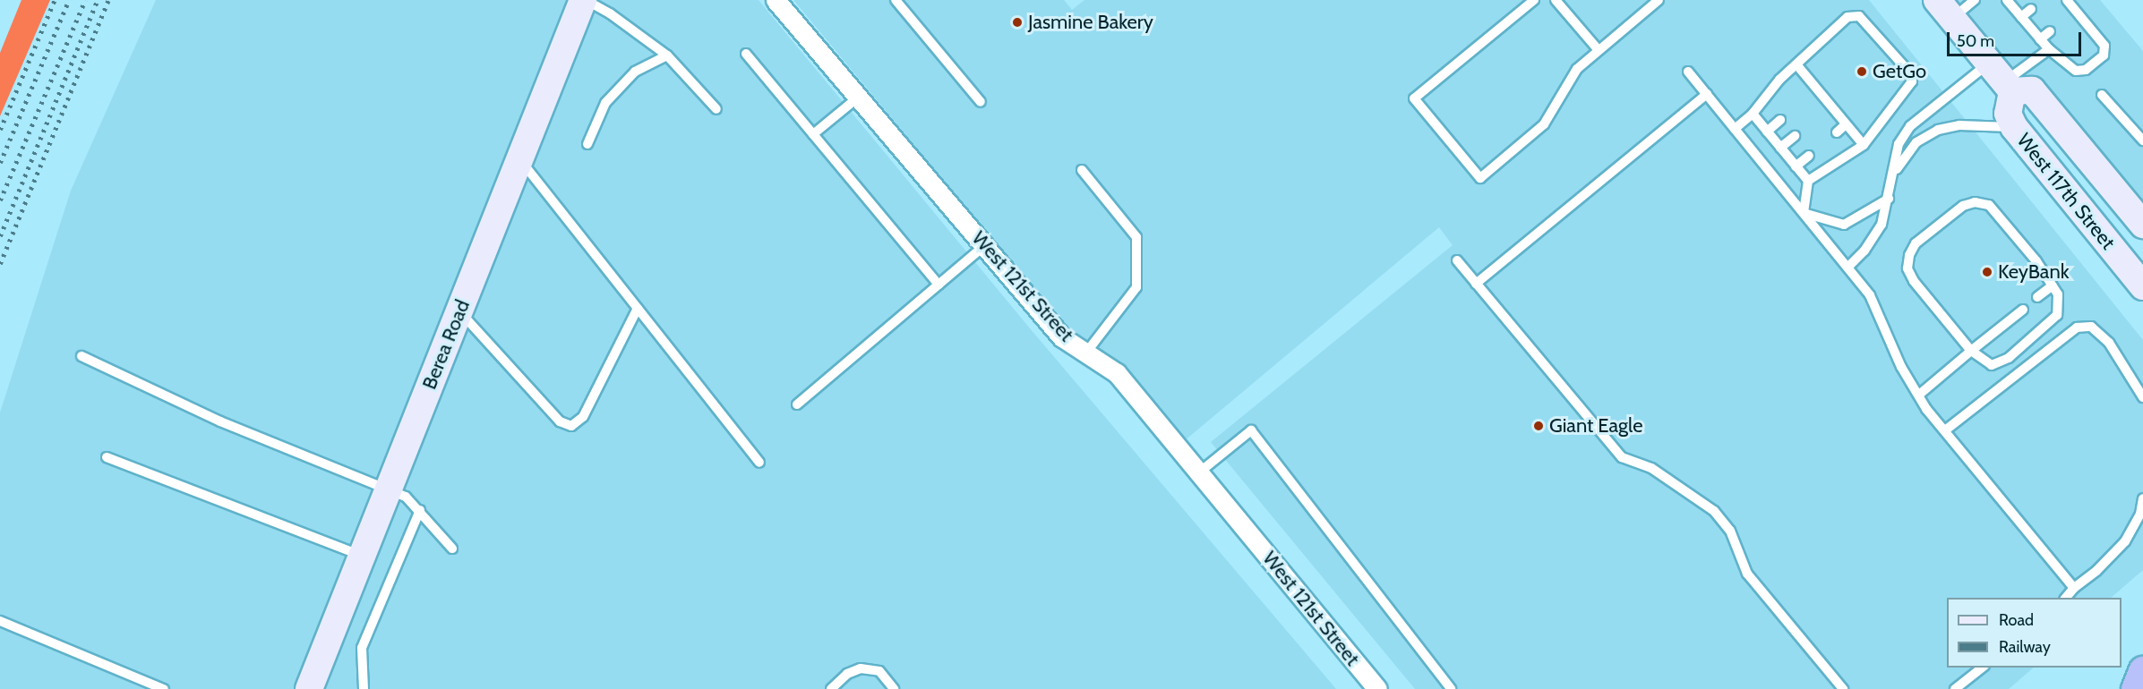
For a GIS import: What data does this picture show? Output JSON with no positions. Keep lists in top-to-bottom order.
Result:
{
  "streets": {
    "main road": ["West 117th Street", "Berea Road"],
    "street": ["West 121st Street"]
  },
  "places": [
    "Jasmine Bakery",
    "GetGo",
    "KeyBank",
    "Giant Eagle"
  ],
  "legend": ["Road", "Railway"],
  "scale_bar": "50 m"
}
